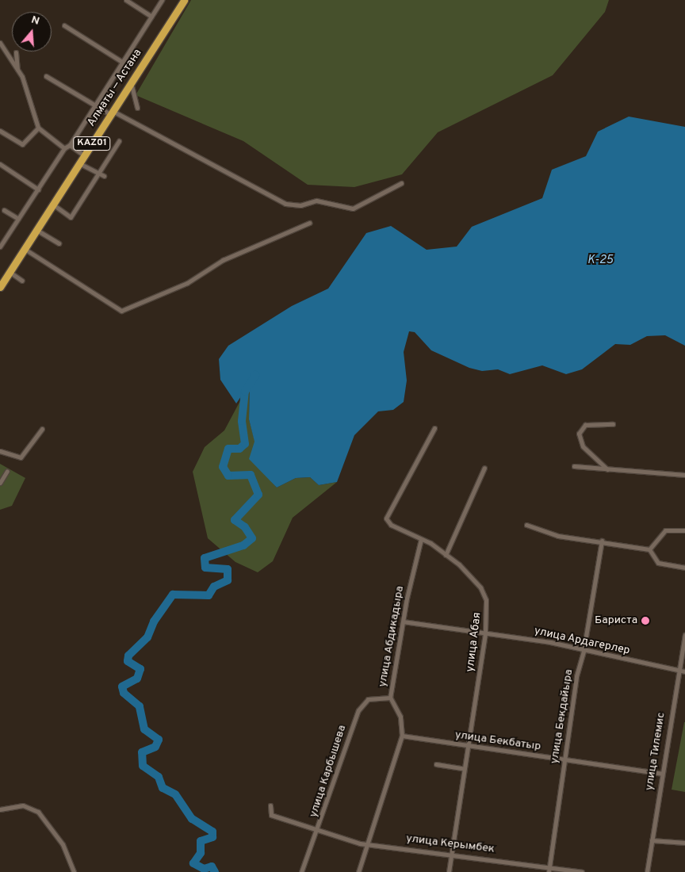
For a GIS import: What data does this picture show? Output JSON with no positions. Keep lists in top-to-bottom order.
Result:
{
  "streets": {
    "highway": ["Алматы — Астана", "KАZ01"],
    "street": [
      "улица Абдикадыра",
      "улица Ардагерлер",
      "улица Абая",
      "улица Бекдайыра",
      "улица Бекбатыр",
      "улица Тилемис",
      "улица Карбышева",
      "улица Керымбек"
    ]
  },
  "crossings": [
    ["улица Абдикадыра", "улица Ардагерлер"],
    ["улица Абдикадыра", "улица Абая"],
    ["улица Абдикадыра", "улица Бекбатыр"],
    ["улица Абдикадыра", "улица Карбышева"],
    ["улица Абдикадыра", "улица Керымбек"],
    ["улица Ардагерлер", "улица Абая"],
    ["улица Ардагерлер", "улица Бекдайыра"],
    ["улица Ардагерлер", "улица Тилемис"],
    ["улица Абая", "улица Бекбатыр"],
    ["улица Абая", "улица Керымбек"],
    ["улица Бекдайыра", "улица Бекбатыр"],
    ["улица Бекдайыра", "улица Керымбек"],
    ["улица Бекбатыр", "улица Тилемис"],
    ["улица Карбышева", "улица Керымбек"]
  ],
  "water": ["К-25"],
  "places": ["Бариста"],
  "north": "top"
}
